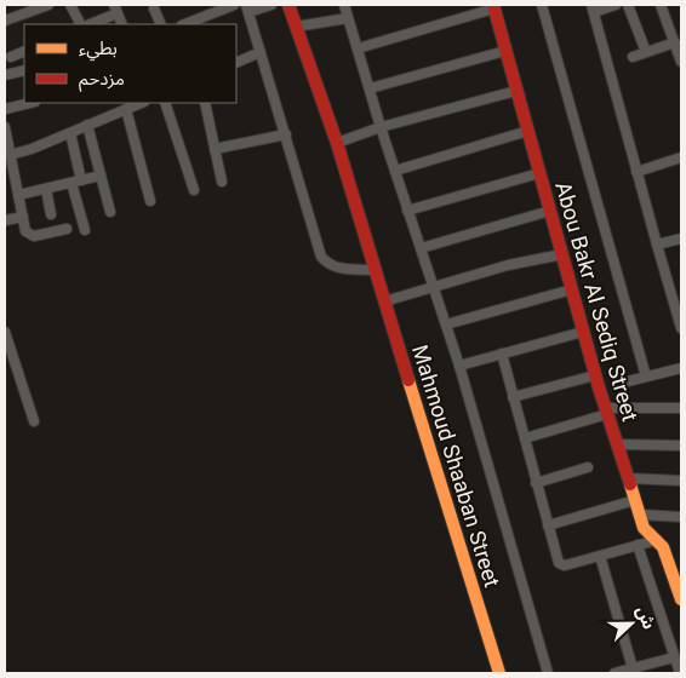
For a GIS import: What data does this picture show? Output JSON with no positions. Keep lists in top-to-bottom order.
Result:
{
  "streets": {
    "street": ["Abou Bakr Al Sediq Street", "Mahmoud Shaaban Street"]
  },
  "legend": ["بطيء", "مزدحم"],
  "north": "right"
}
